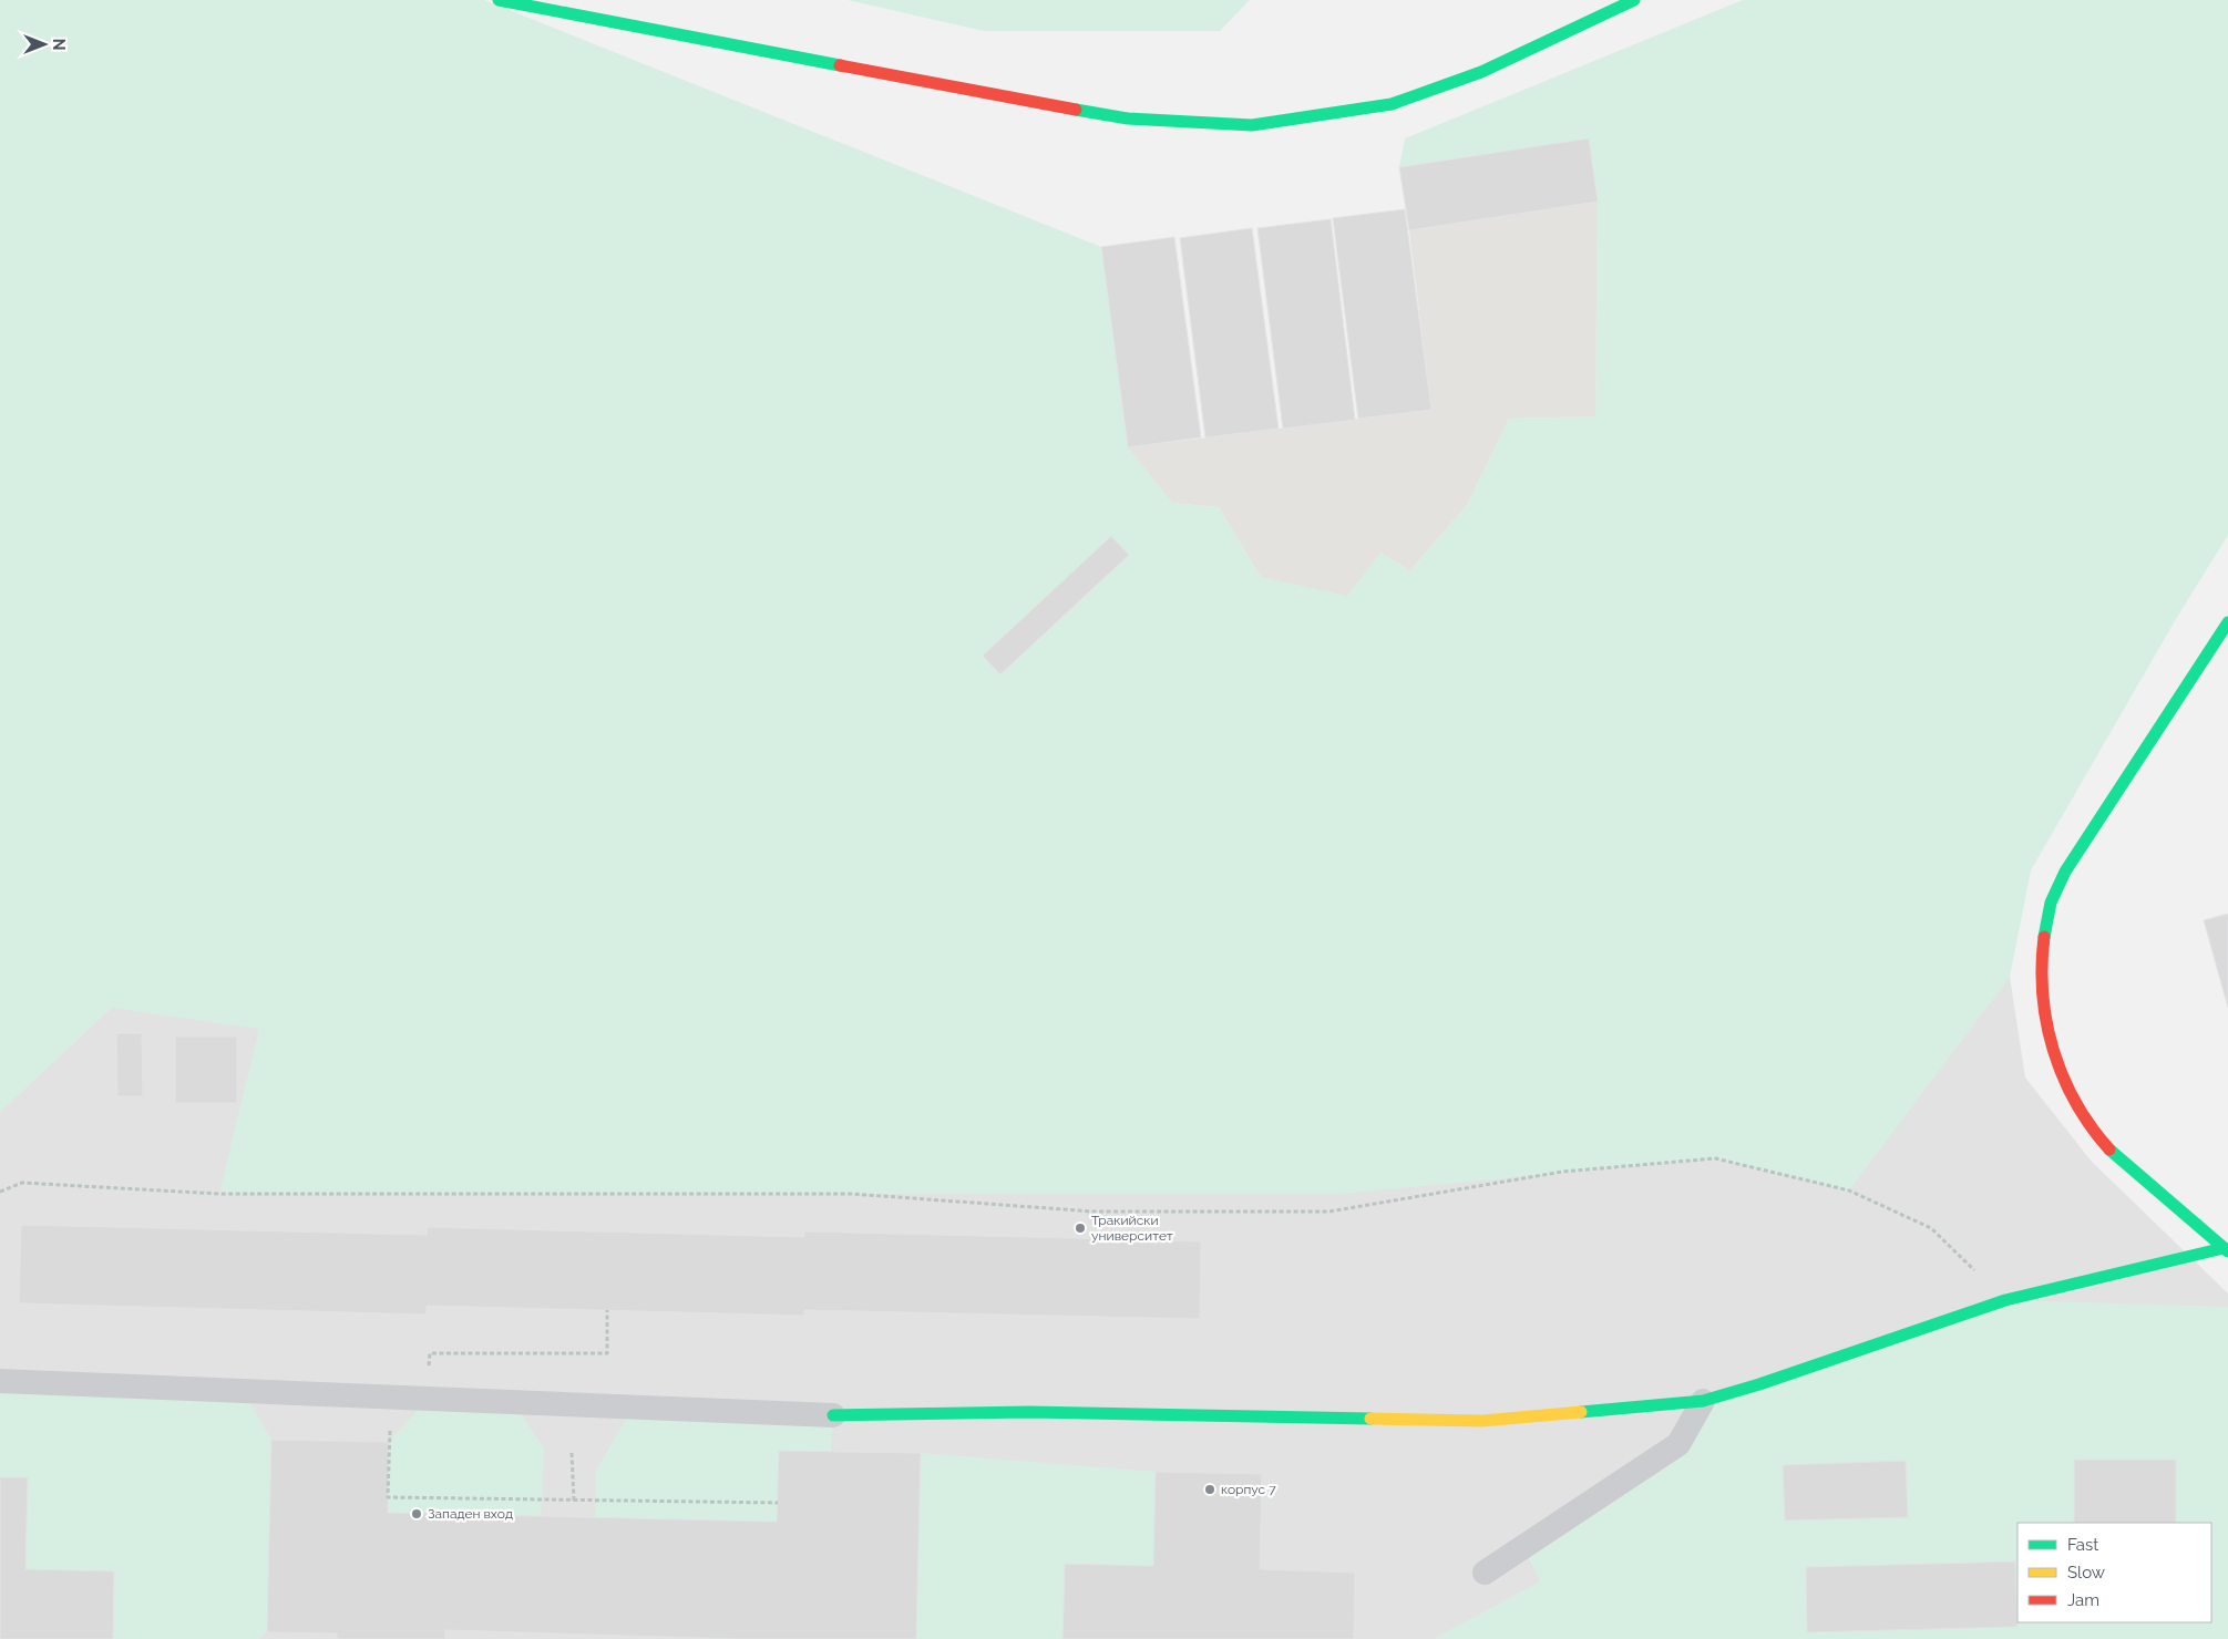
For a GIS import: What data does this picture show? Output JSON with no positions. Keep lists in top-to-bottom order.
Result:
{
  "places": ["Тракийски университет", "корпус 7", "Западен вход"],
  "legend": ["Fast", "Slow", "Jam"],
  "north": "right"
}
